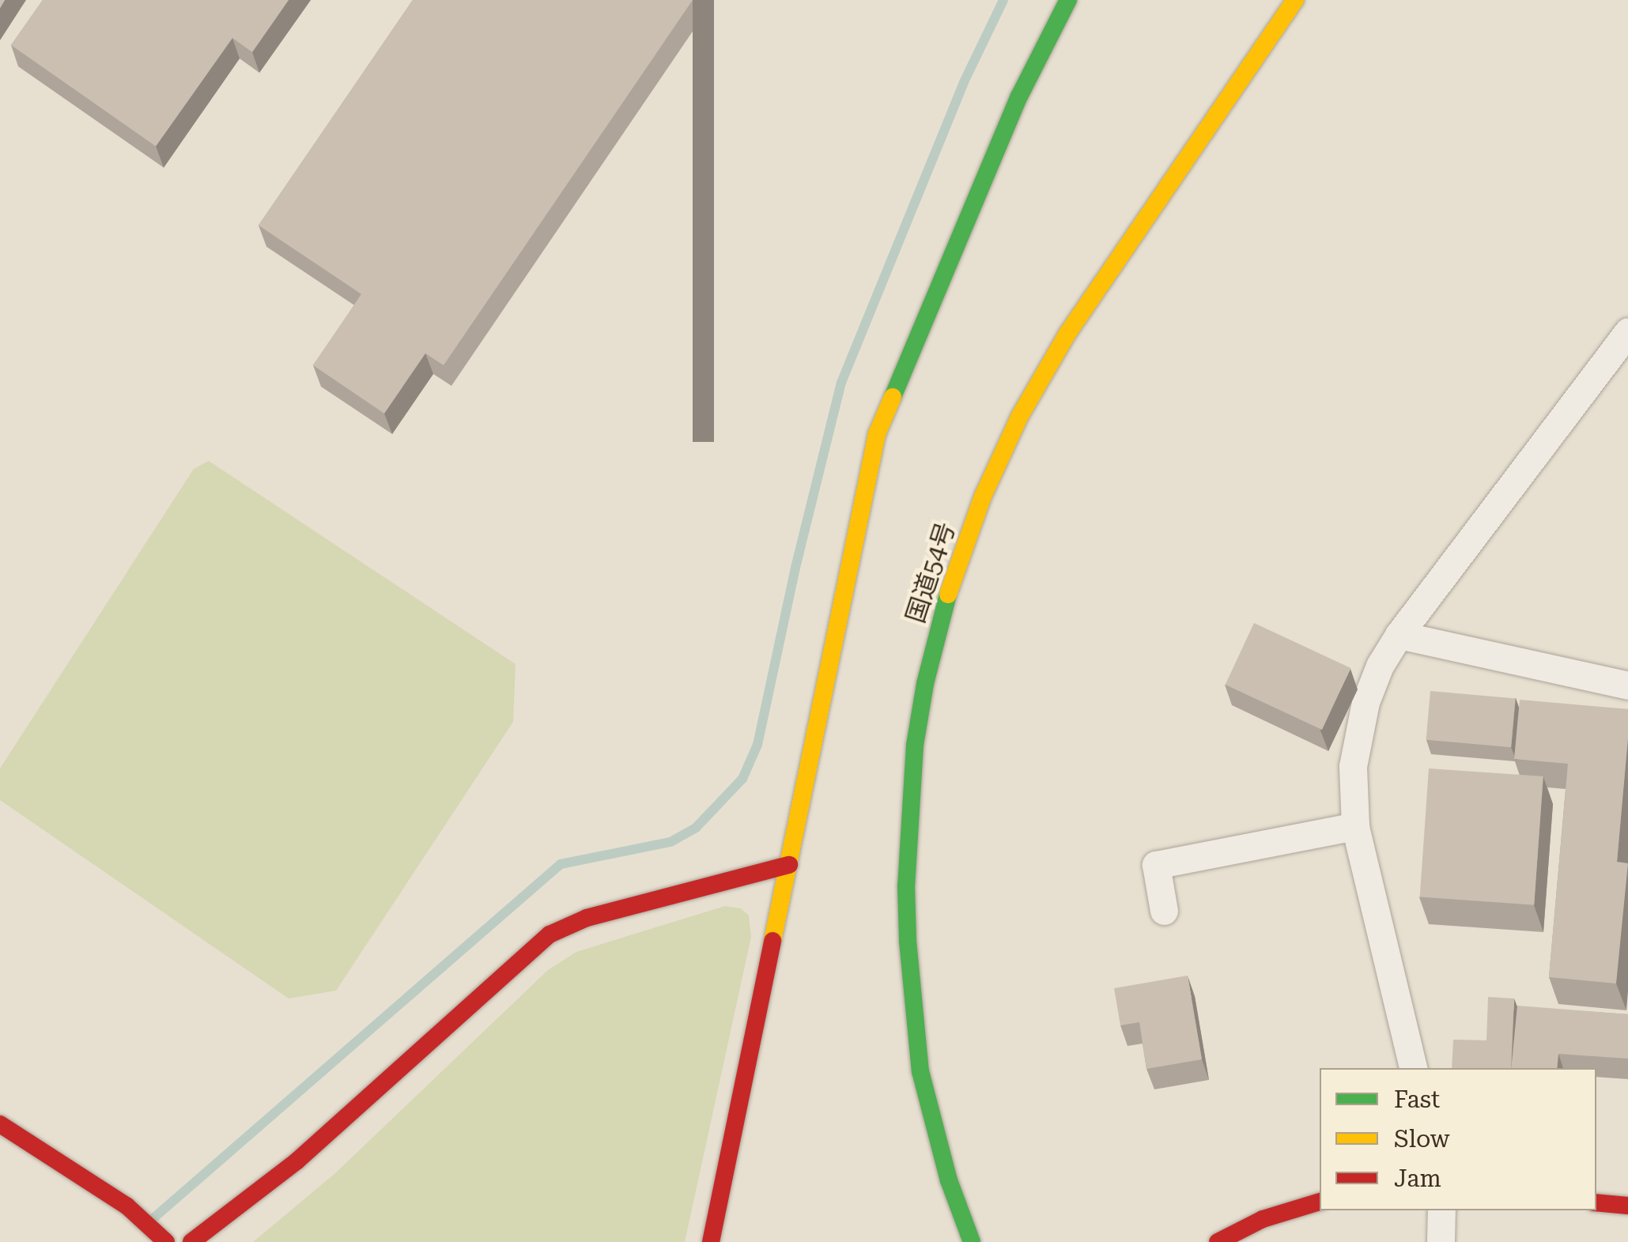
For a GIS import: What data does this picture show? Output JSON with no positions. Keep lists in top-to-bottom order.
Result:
{
  "streets": {
    "main road": ["国道54号"]
  },
  "legend": ["Fast", "Slow", "Jam"]
}
